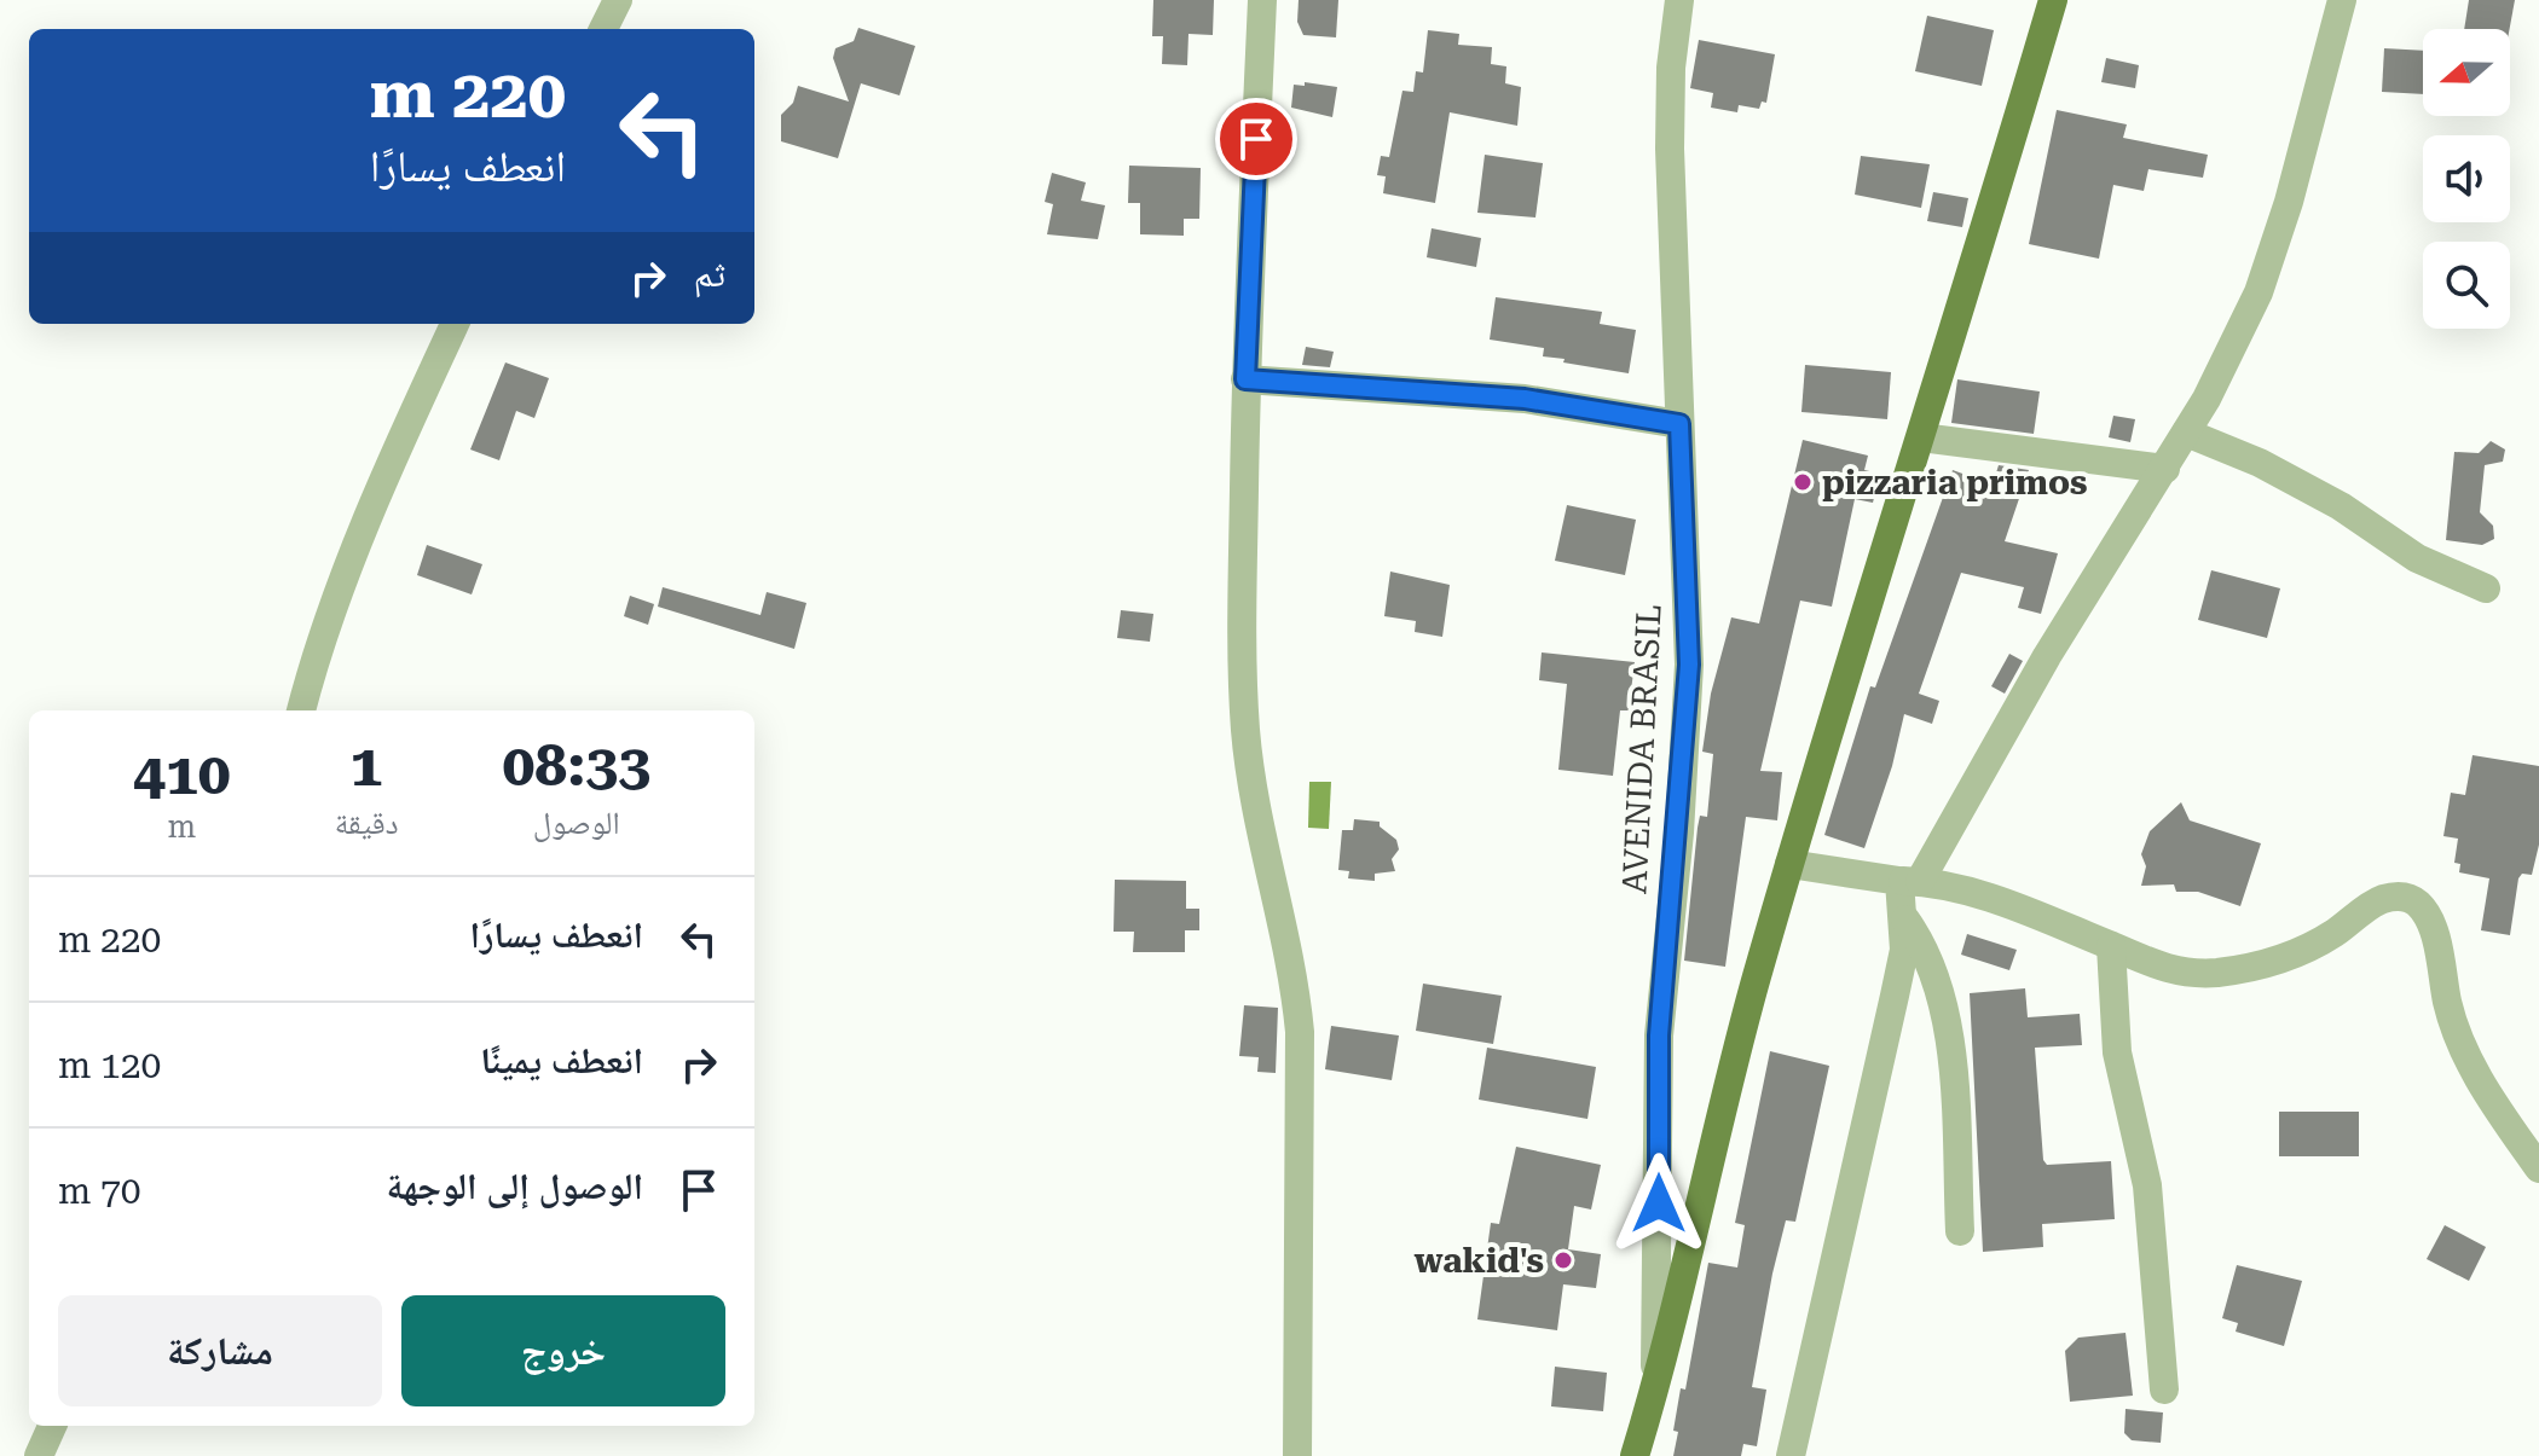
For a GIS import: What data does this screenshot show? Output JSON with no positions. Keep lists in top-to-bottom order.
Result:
{
  "streets": {
    "street": ["AVENIDA BRASIL"]
  },
  "places": ["pizzaria primos", "wakid's"],
  "north": "left",
  "page": {
    "turn": ["220 m", "انعطف يسارًا"],
    "then": "ثم",
    "eta": [
      "08:33",
      "الوصول",
      "1",
      "دقيقة",
      "410",
      "m"
    ],
    "list": [
      {
        "name": "انعطف يسارًا",
        "value": "220 m"
      },
      {
        "name": "انعطف يمينًا",
        "value": "120 m"
      },
      {
        "name": "الوصول إلى الوجهة",
        "value": "70 m"
      }
    ],
    "buttons": ["خروج", "مشاركة"]
  }
}
